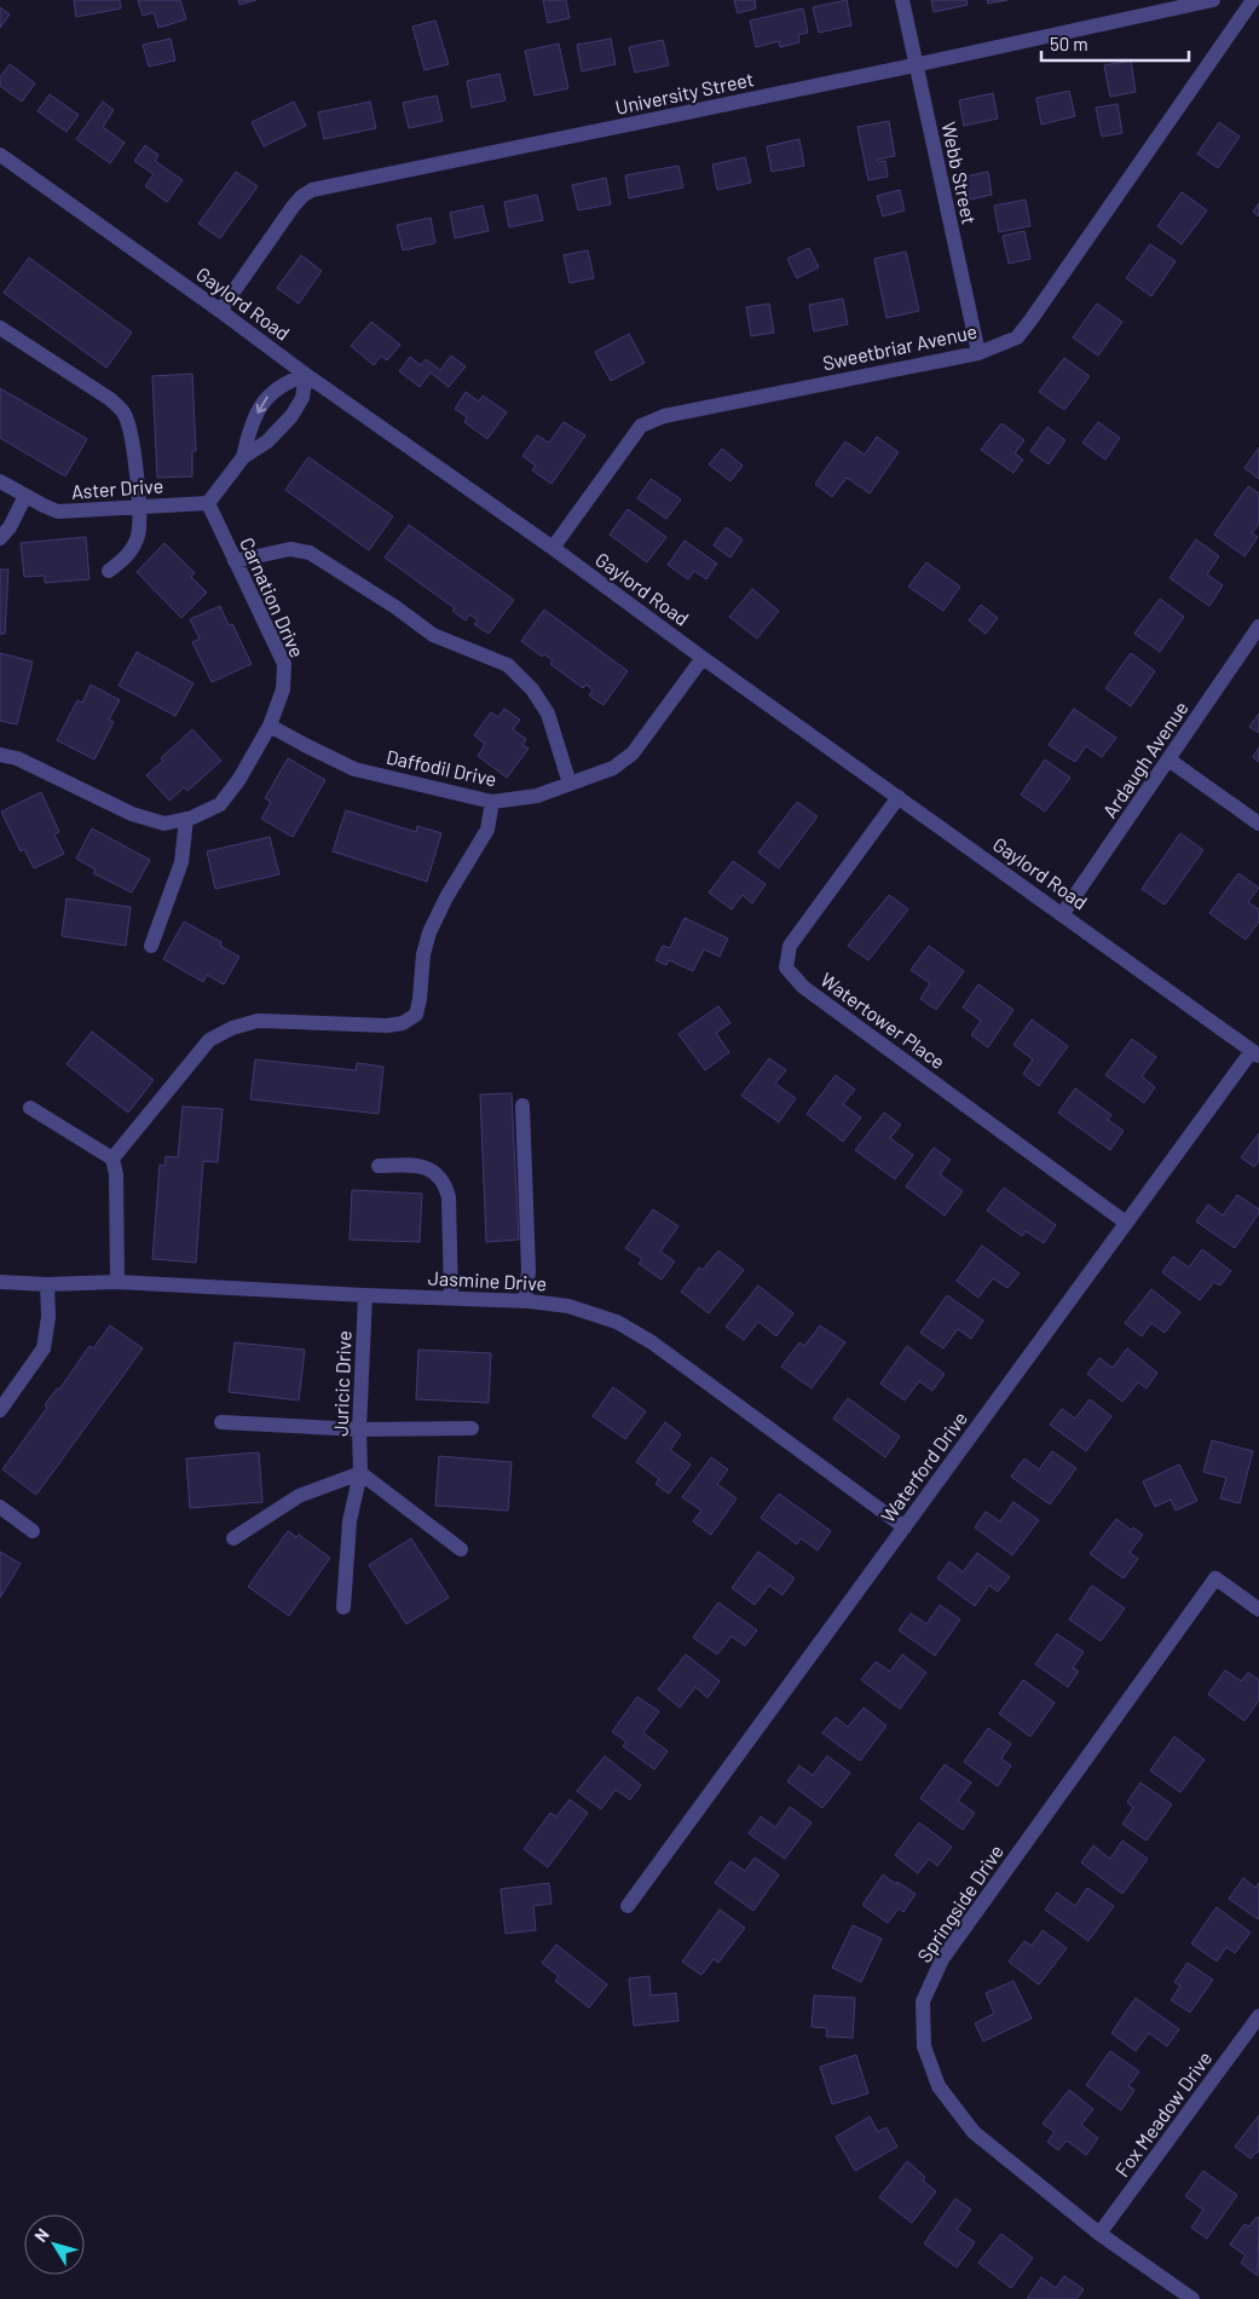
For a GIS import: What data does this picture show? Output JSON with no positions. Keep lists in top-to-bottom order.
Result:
{
  "streets": {
    "street": [
      "University Street",
      "Webb Street",
      "Gaylord Road",
      "Sweetbriar Avenue",
      "Aster Drive",
      "Carnation Drive",
      "Ardaugh Avenue",
      "Daffodil Drive",
      "Watertower Place",
      "Jasmine Drive",
      "Juricic Drive",
      "Waterford Drive",
      "Springside Drive",
      "Fox Meadow Drive"
    ]
  },
  "crossings": [
    ["University Street", "Webb Street"],
    ["University Street", "Gaylord Road"],
    ["Webb Street", "Sweetbriar Avenue"],
    ["Gaylord Road", "Sweetbriar Avenue"],
    ["Gaylord Road", "Ardaugh Avenue"],
    ["Gaylord Road", "Daffodil Drive"],
    ["Gaylord Road", "Watertower Place"],
    ["Gaylord Road", "Waterford Drive"],
    ["Aster Drive", "Carnation Drive"],
    ["Carnation Drive", "Daffodil Drive"],
    ["Watertower Place", "Waterford Drive"],
    ["Jasmine Drive", "Juricic Drive"],
    ["Jasmine Drive", "Waterford Drive"],
    ["Springside Drive", "Fox Meadow Drive"]
  ],
  "scale_bar": "50 m",
  "north": "top left"
}
